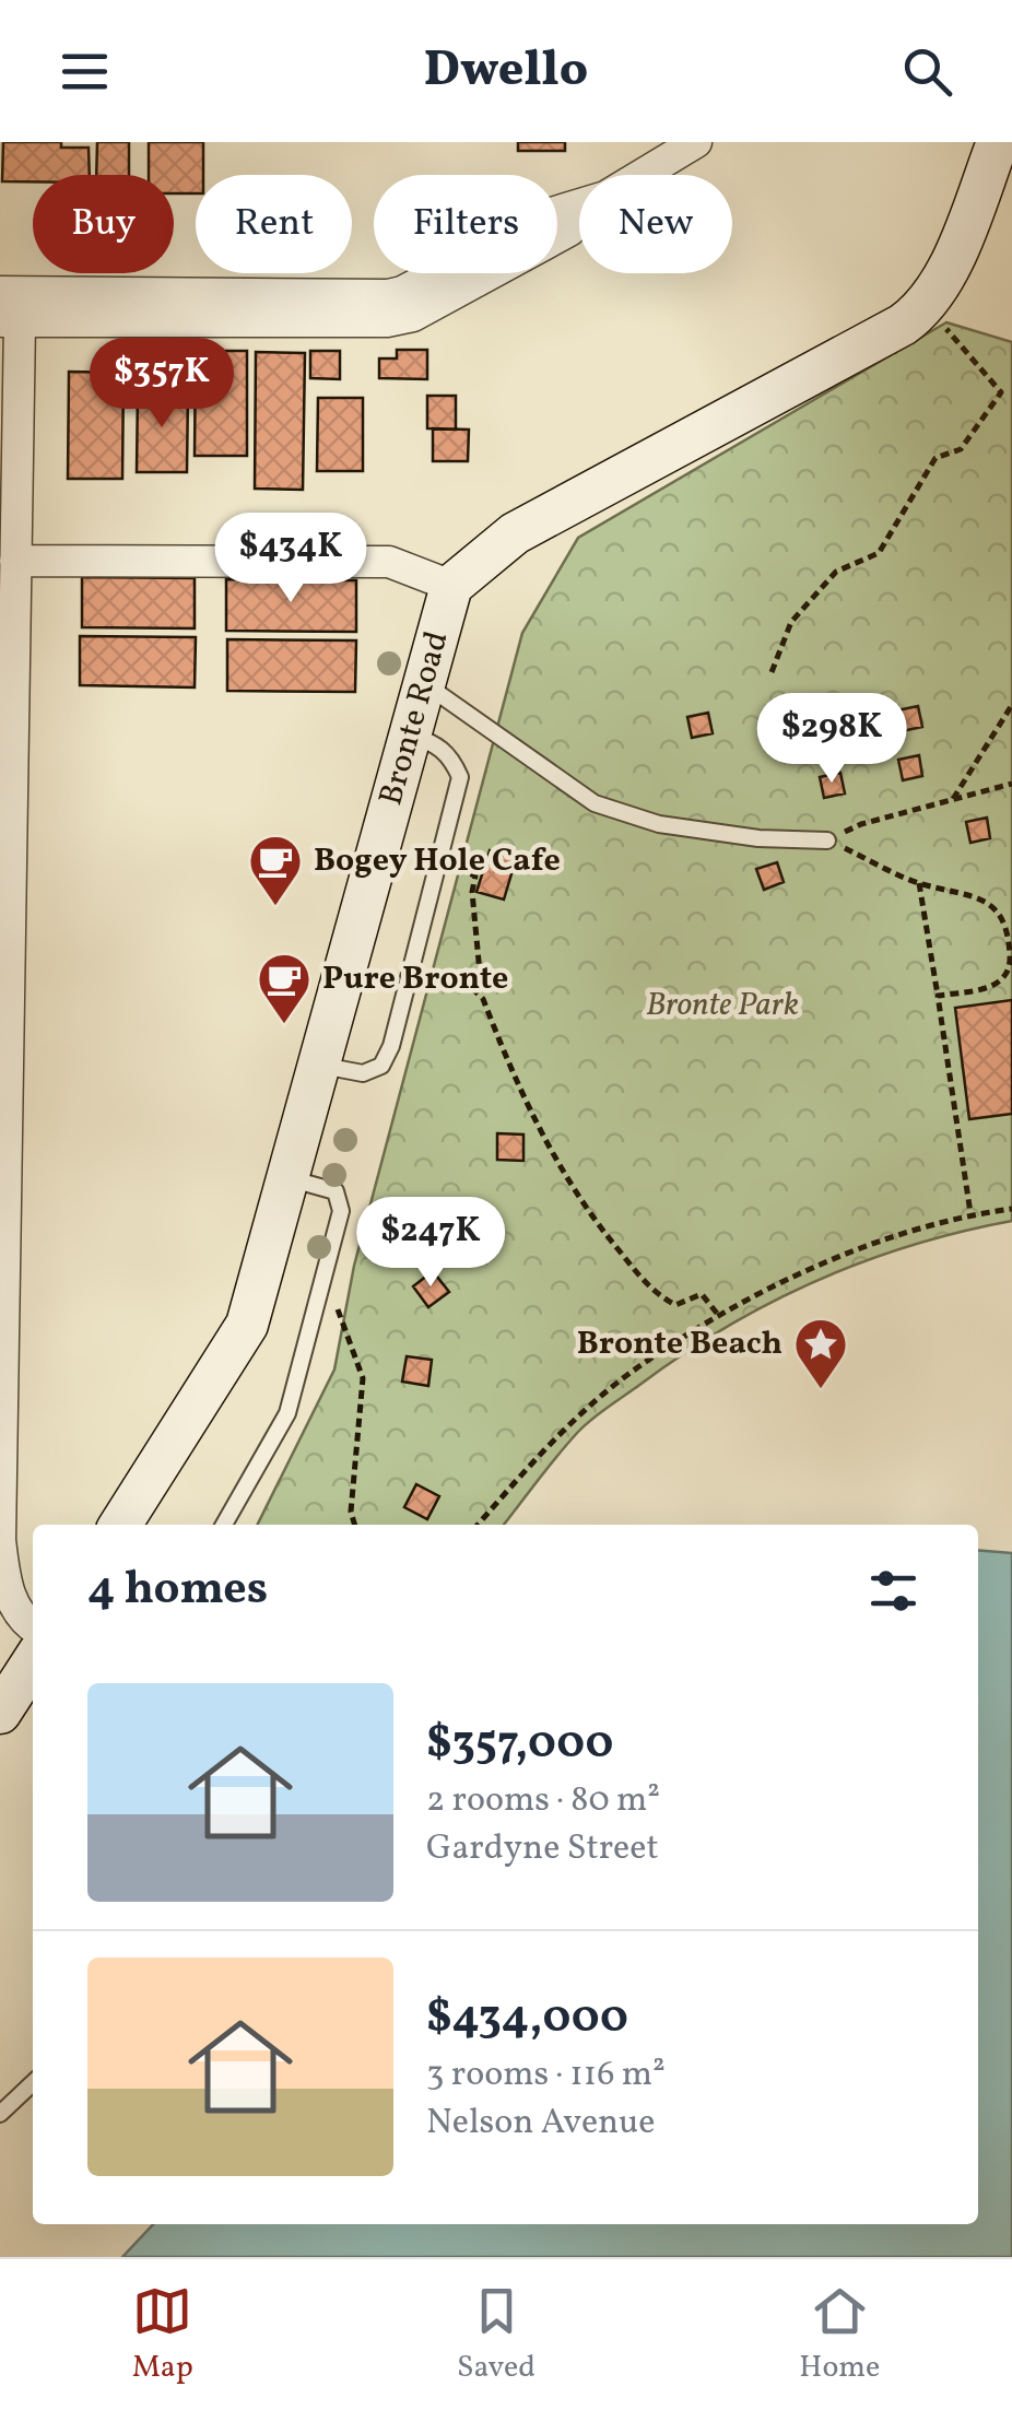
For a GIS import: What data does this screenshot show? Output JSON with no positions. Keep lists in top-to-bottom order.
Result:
{
  "streets": {
    "main road": ["Bronte Road"]
  },
  "parks": ["Bronte Park"],
  "places": {
    "cafe": ["Bogey Hole Cafe", "Pure Bronte"],
    "place": ["Bronte Beach"]
  },
  "page": {
    "header": "Dwello",
    "chip": [
      "Buy",
      "Rent",
      "Filters",
      "New"
    ],
    "price": [
      "$357K",
      "$434K",
      "$298K",
      "$247K"
    ],
    "heading": "4 homes",
    "list": [
      {
        "name": "$357,000",
        "note": "2 rooms · 80 m² · Gardyne Street"
      },
      {
        "name": "$434,000",
        "note": "3 rooms · 116 m² · Nelson Avenue"
      }
    ],
    "tabs": ["Map", "Saved", "Home"]
  }
}
